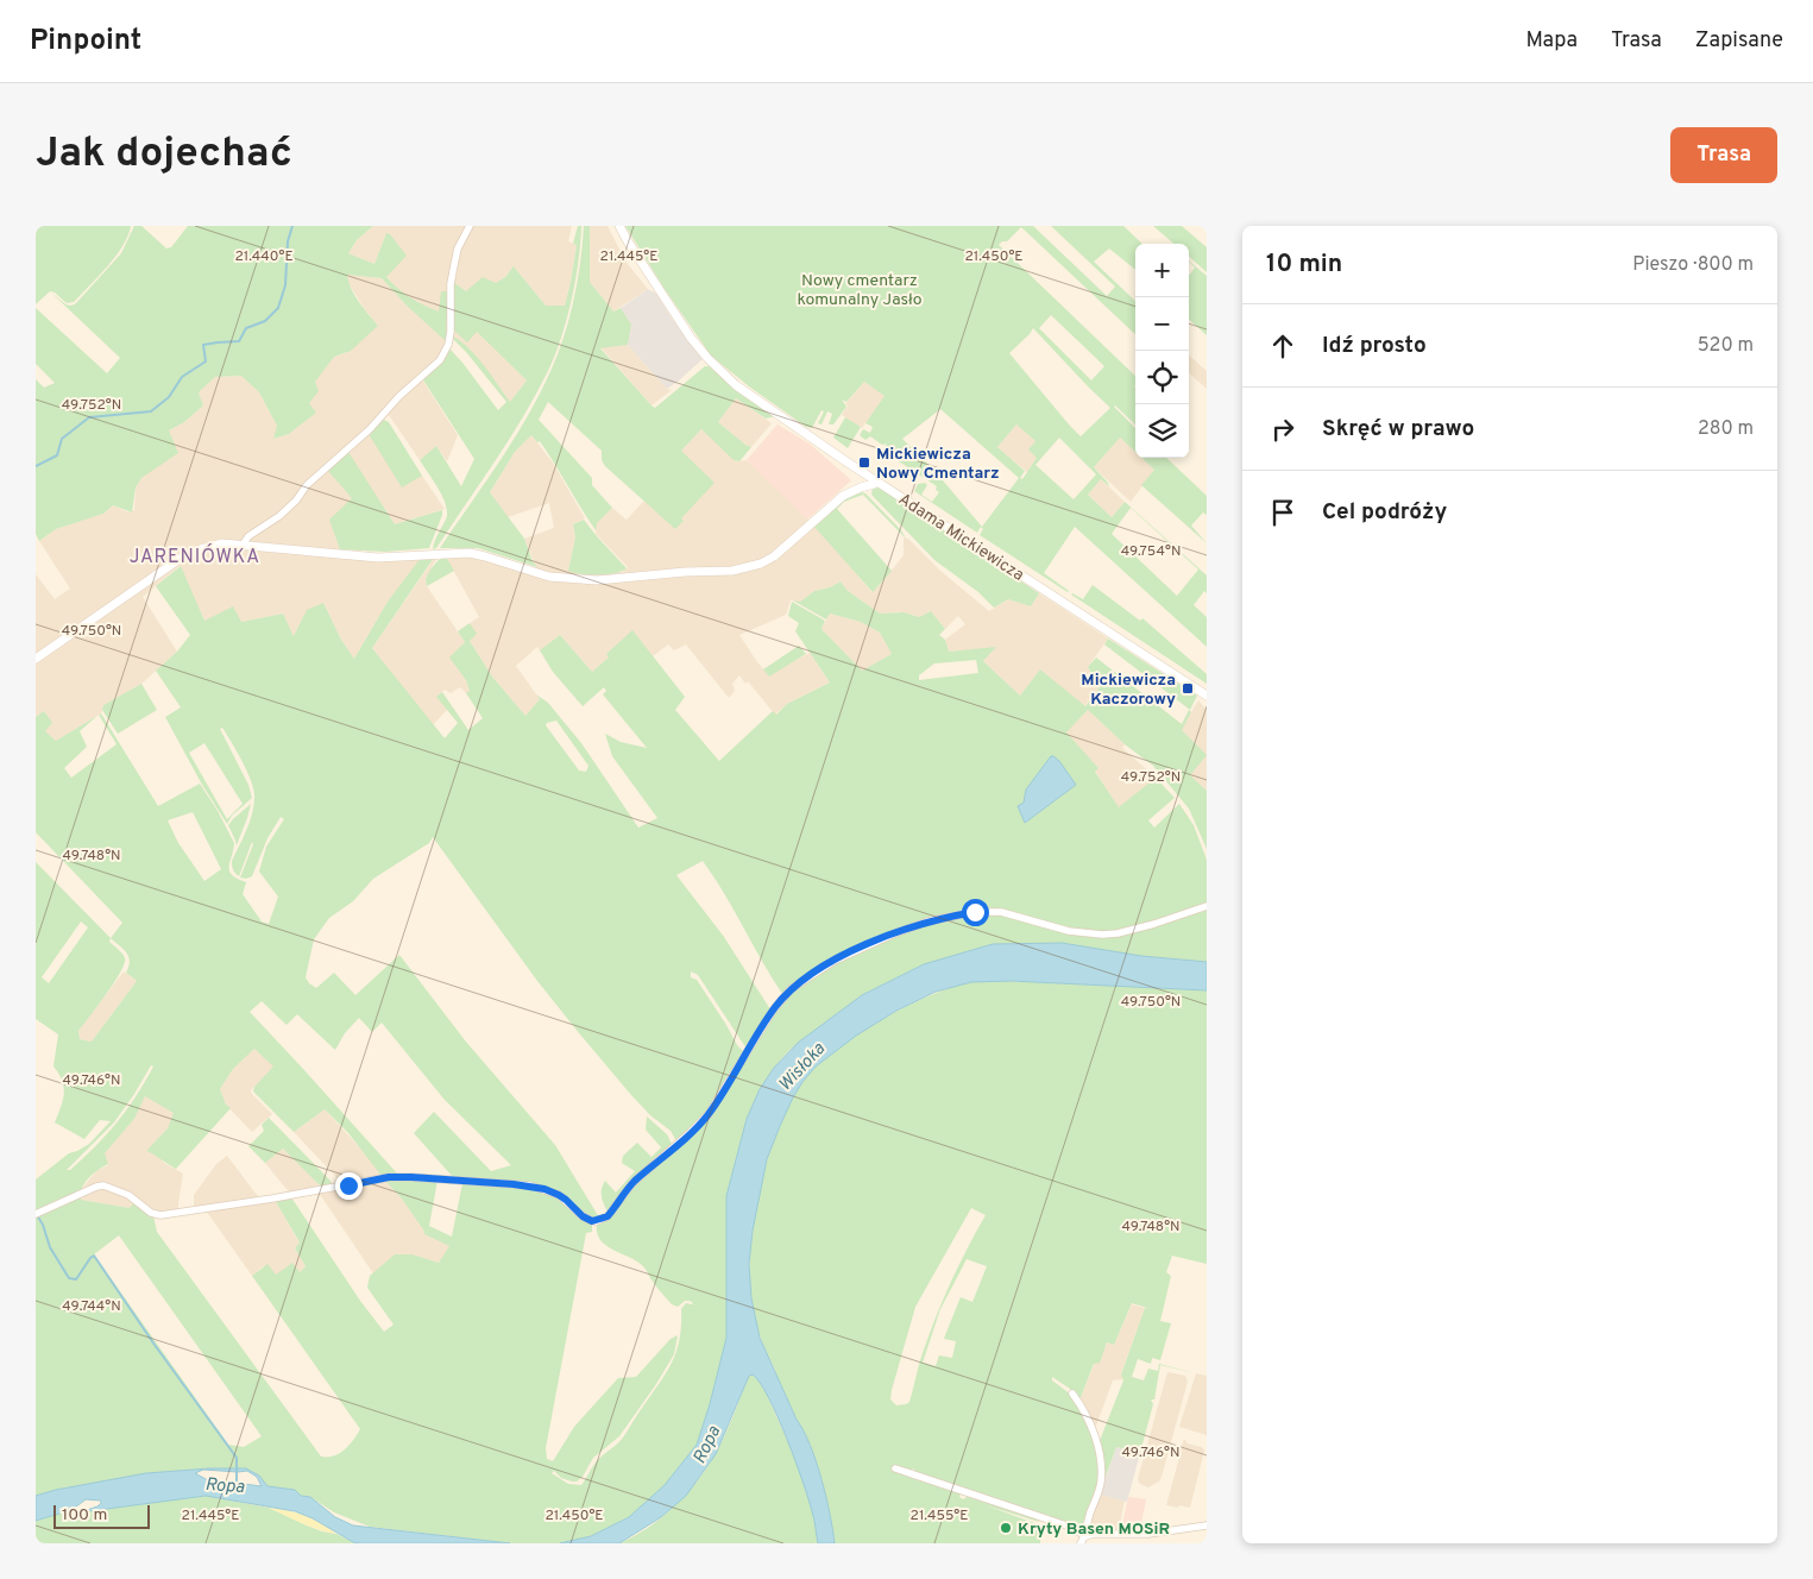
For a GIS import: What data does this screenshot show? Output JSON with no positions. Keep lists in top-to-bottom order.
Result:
{
  "streets": {
    "street": ["Adama Mickiewicza"]
  },
  "districts": ["JARENIÓWKA"],
  "water": ["Wisłoka", "Ropa"],
  "parks": ["Nowy cmentarz komunalny Jasło"],
  "places": {
    "transit": ["Mickiewicza Nowy Cmentarz", "Mickiewicza Kaczorowy"],
    "other": ["Kryty Basen MOSiR"]
  },
  "scale_bar": "100 m",
  "page": {
    "header": "Pinpoint",
    "nav": ["Mapa", "Trasa", "Zapisane"],
    "buttons": "Trasa",
    "title": "Jak dojechać",
    "heading": ["10 min", "Pieszo · 800 m"],
    "map_buttons": ["+", "−"],
    "list": [
      ["Idź prosto", "520 m"],
      ["Skręć w prawo", "280 m"],
      "Cel podróży"
    ],
    "scale": "100 m"
  },
  "coordinates": [
    "21.440°E",
    "21.445°E",
    "21.450°E",
    "49.752°N",
    "49.754°N",
    "49.750°N",
    "49.748°N",
    "49.746°N",
    "49.744°N",
    "21.455°E"
  ]
}
